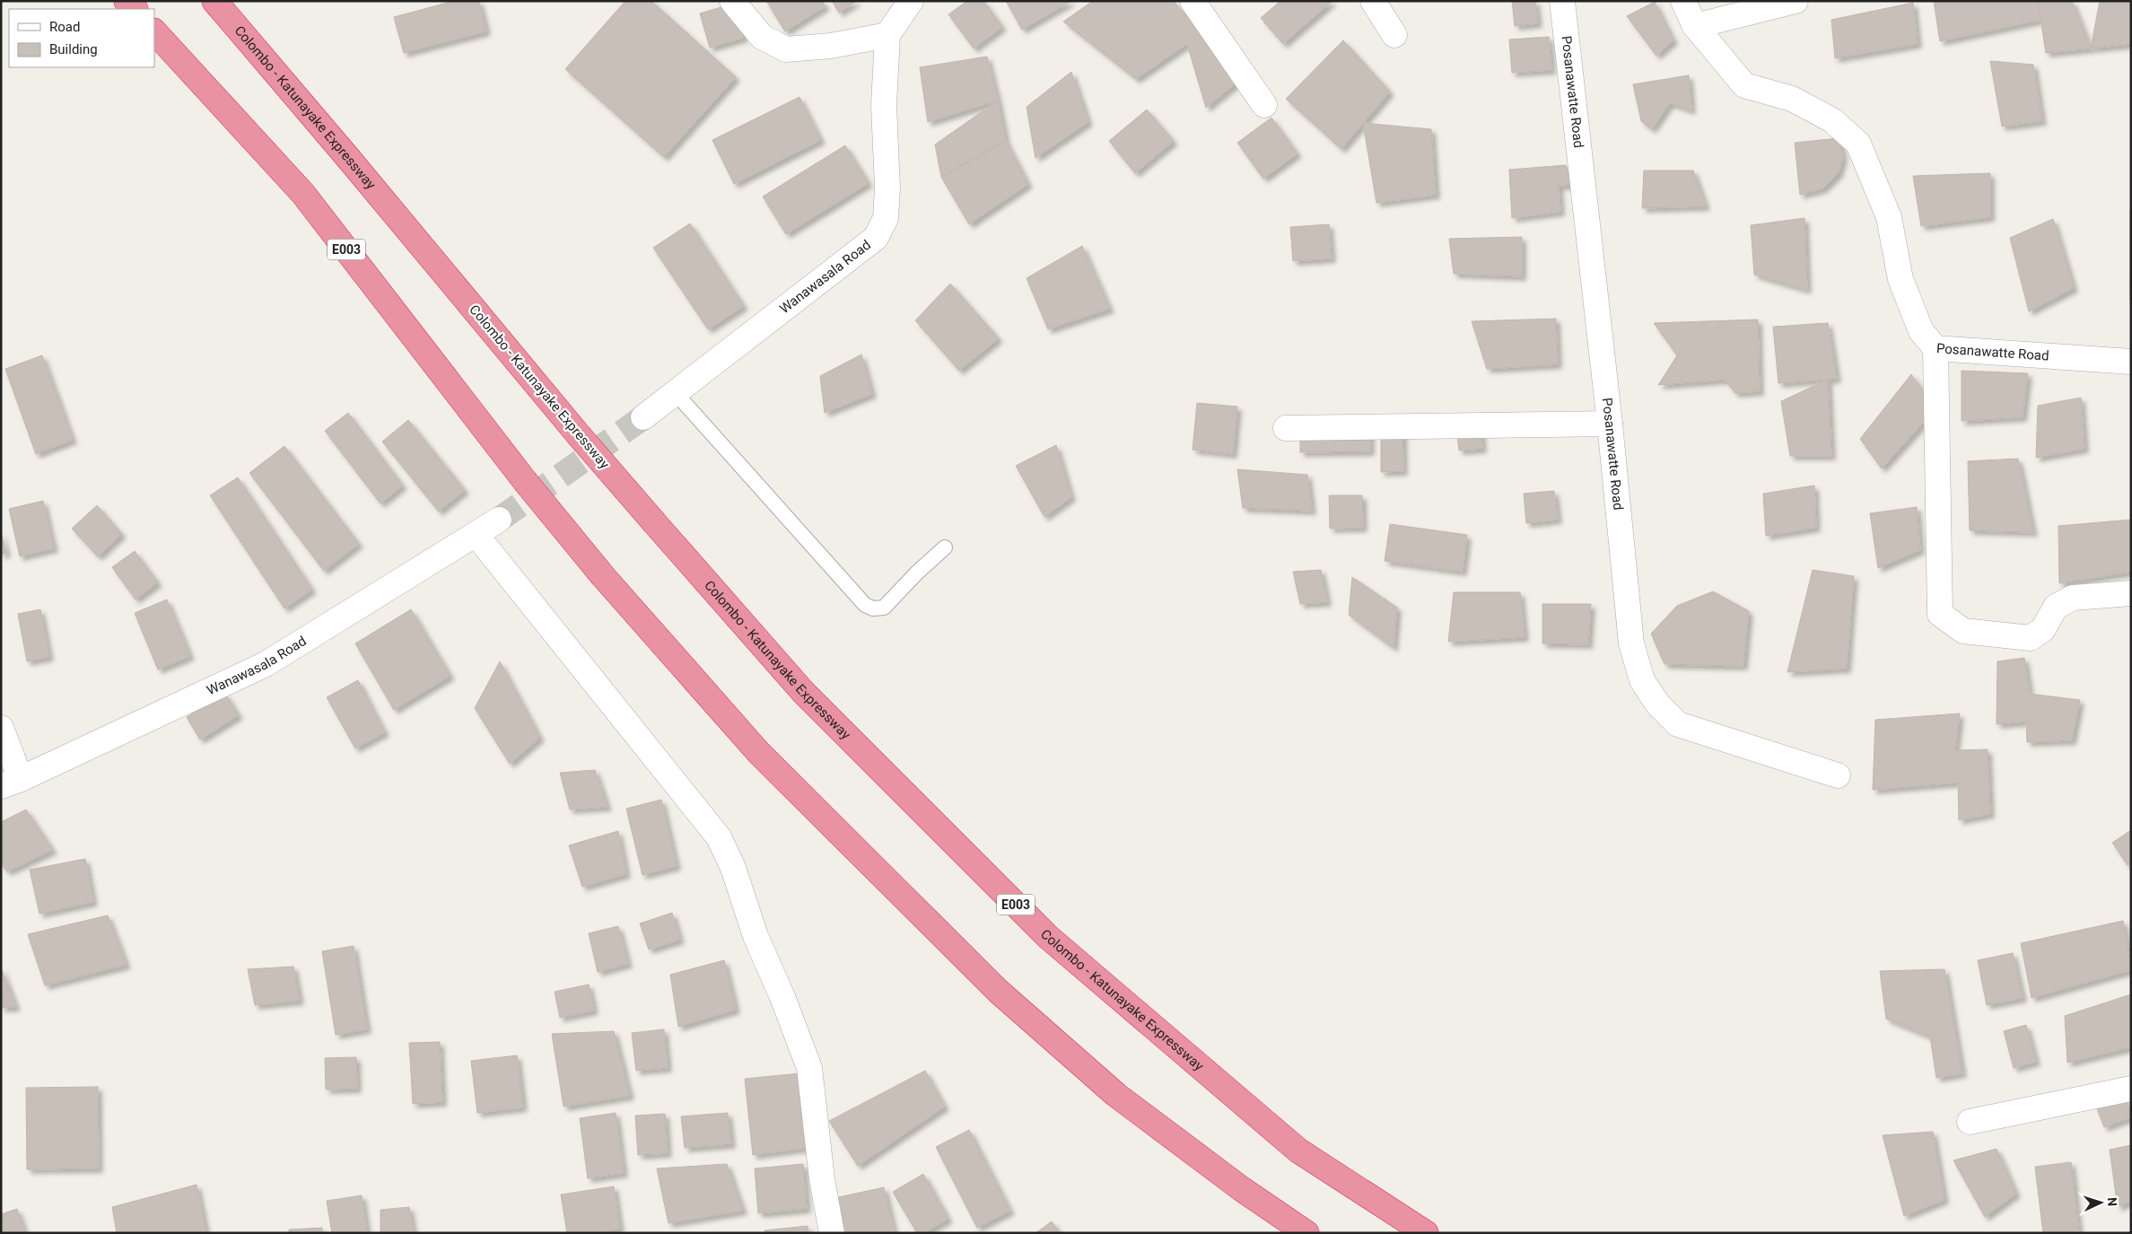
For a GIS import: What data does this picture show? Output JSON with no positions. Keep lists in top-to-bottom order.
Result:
{
  "streets": {
    "highway": ["Colombo - Katunayake Expressway", "E003"],
    "street": ["Posanawatte Road", "Wanawasala Road"]
  },
  "legend": ["Road", "Building"],
  "north": "right"
}
